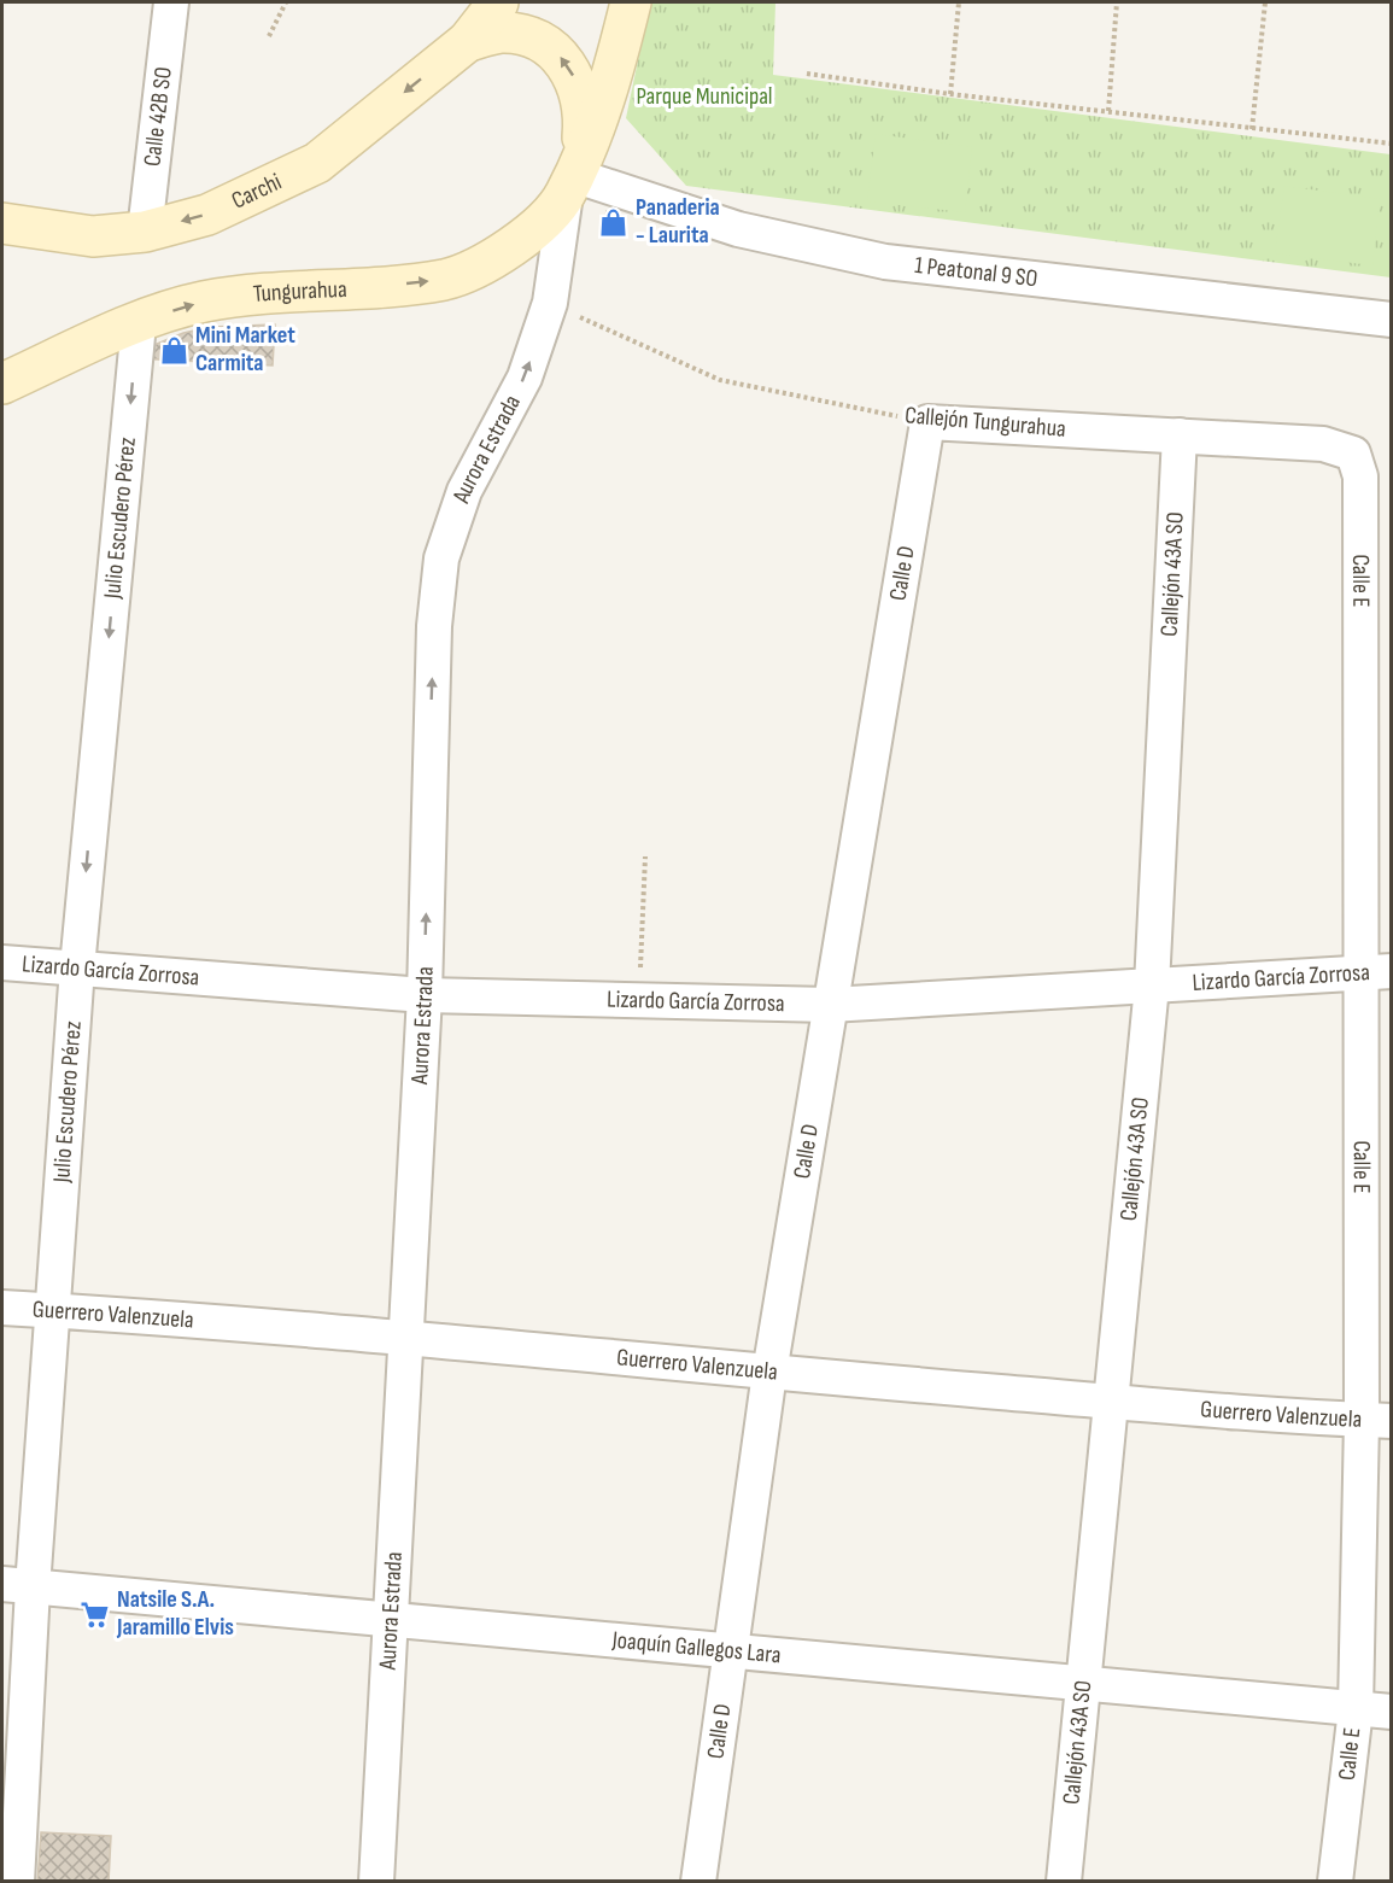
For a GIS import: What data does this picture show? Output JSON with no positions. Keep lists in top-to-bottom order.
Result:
{
  "streets": {
    "main road": ["Carchi", "Tungurahua"],
    "street": [
      "Calle 42B SO",
      "1 Peatonal 9 SO",
      "Callejón Tungurahua",
      "Aurora Estrada",
      "Julio Escudero Pérez",
      "Calle D",
      "Callejón 43A SO",
      "Calle E",
      "Lizardo García Zorrosa",
      "Guerrero Valenzuela",
      "Joaquín Gallegos Lara"
    ]
  },
  "crossings": [
    ["Calle 42B SO", "Carchi"],
    ["1 Peatonal 9 SO", "Tungurahua"],
    ["1 Peatonal 9 SO", "Aurora Estrada"],
    ["Tungurahua", "Aurora Estrada"],
    ["Tungurahua", "Julio Escudero Pérez"],
    ["Callejón Tungurahua", "Aurora Estrada"],
    ["Callejón Tungurahua", "Calle D"],
    ["Callejón Tungurahua", "Callejón 43A SO"],
    ["Callejón Tungurahua", "Calle E"],
    ["Aurora Estrada", "Lizardo García Zorrosa"],
    ["Aurora Estrada", "Guerrero Valenzuela"],
    ["Aurora Estrada", "Joaquín Gallegos Lara"],
    ["Julio Escudero Pérez", "Lizardo García Zorrosa"],
    ["Julio Escudero Pérez", "Guerrero Valenzuela"],
    ["Julio Escudero Pérez", "Joaquín Gallegos Lara"],
    ["Calle D", "Lizardo García Zorrosa"],
    ["Calle D", "Guerrero Valenzuela"],
    ["Calle D", "Joaquín Gallegos Lara"],
    ["Callejón 43A SO", "Lizardo García Zorrosa"],
    ["Callejón 43A SO", "Guerrero Valenzuela"],
    ["Callejón 43A SO", "Joaquín Gallegos Lara"],
    ["Calle E", "Lizardo García Zorrosa"],
    ["Calle E", "Guerrero Valenzuela"],
    ["Calle E", "Joaquín Gallegos Lara"]
  ],
  "one_way": [
    "Carchi",
    "Tungurahua",
    "Aurora Estrada",
    "Julio Escudero Pérez"
  ],
  "parks": ["Parque Municipal"],
  "places": {
    "shop": ["Panaderia - Laurita", "Mini Market Carmita"],
    "supermarket": ["Natsile S.A. Jaramillo Elvis"]
  }
}
